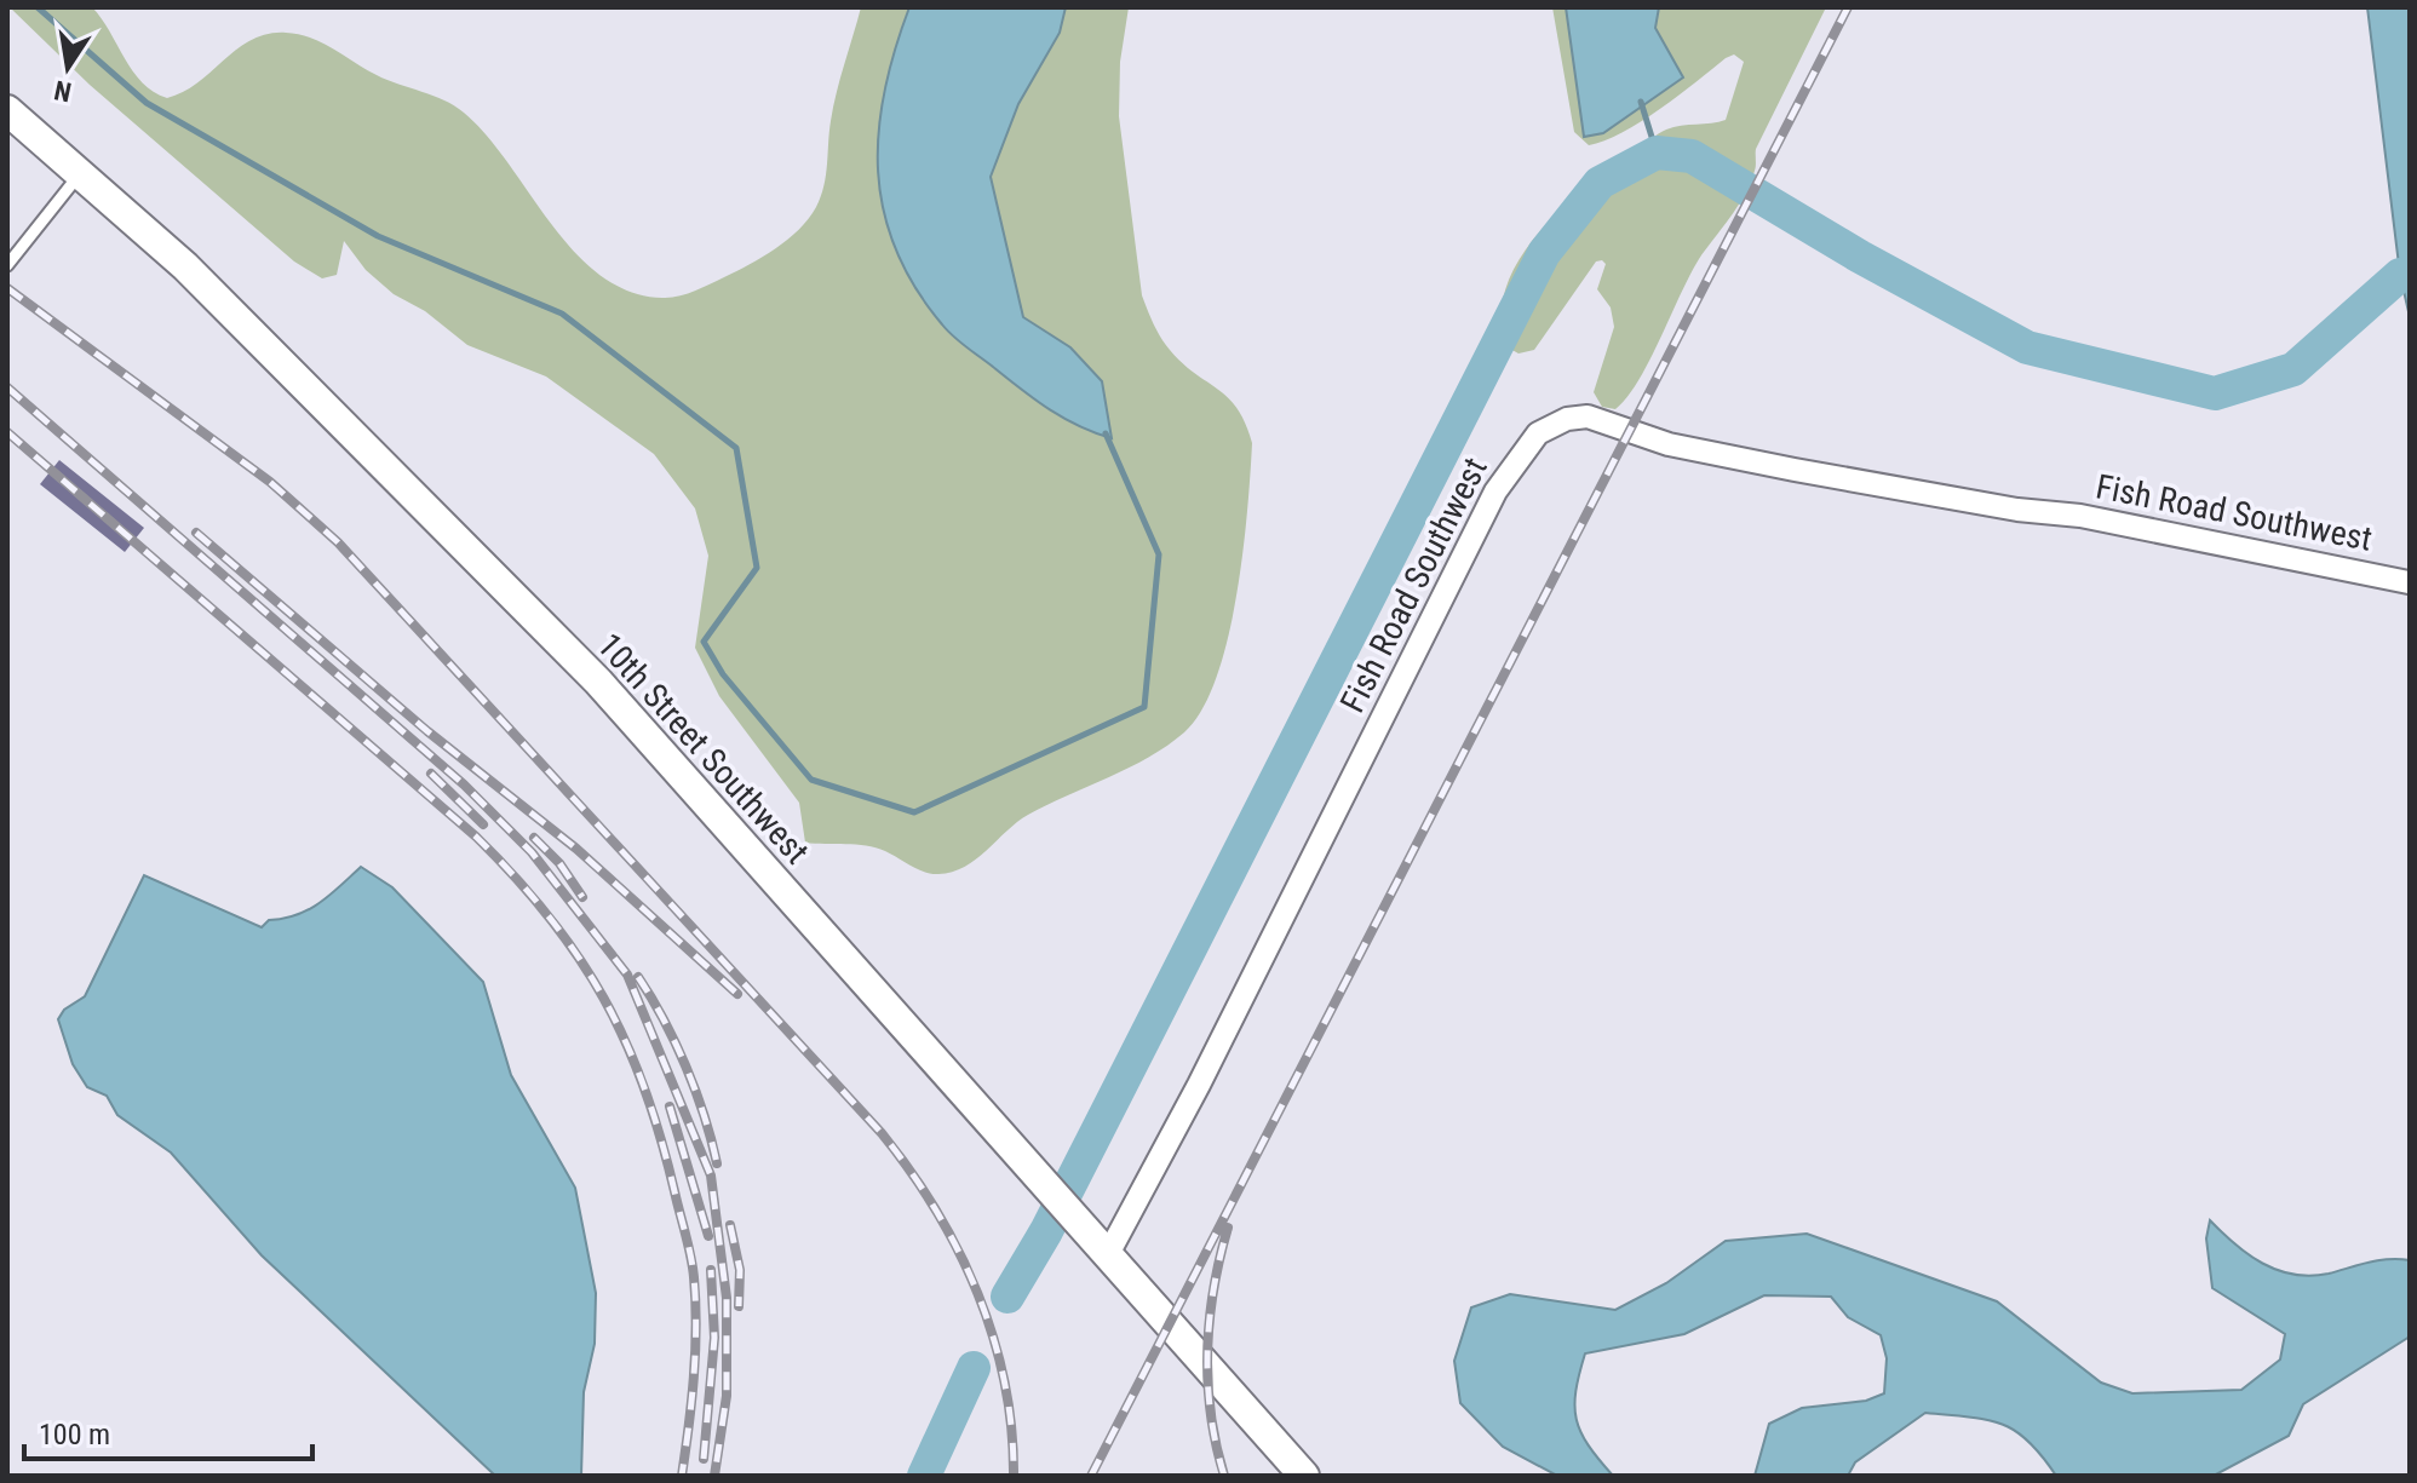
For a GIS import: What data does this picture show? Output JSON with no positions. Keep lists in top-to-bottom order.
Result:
{
  "streets": {
    "main road": ["10th Street Southwest"],
    "street": ["Fish Road Southwest"]
  },
  "crossings": [
    ["Fish Road Southwest", "10th Street Southwest"]
  ],
  "scale_bar": "100 m",
  "north": "bottom"
}
